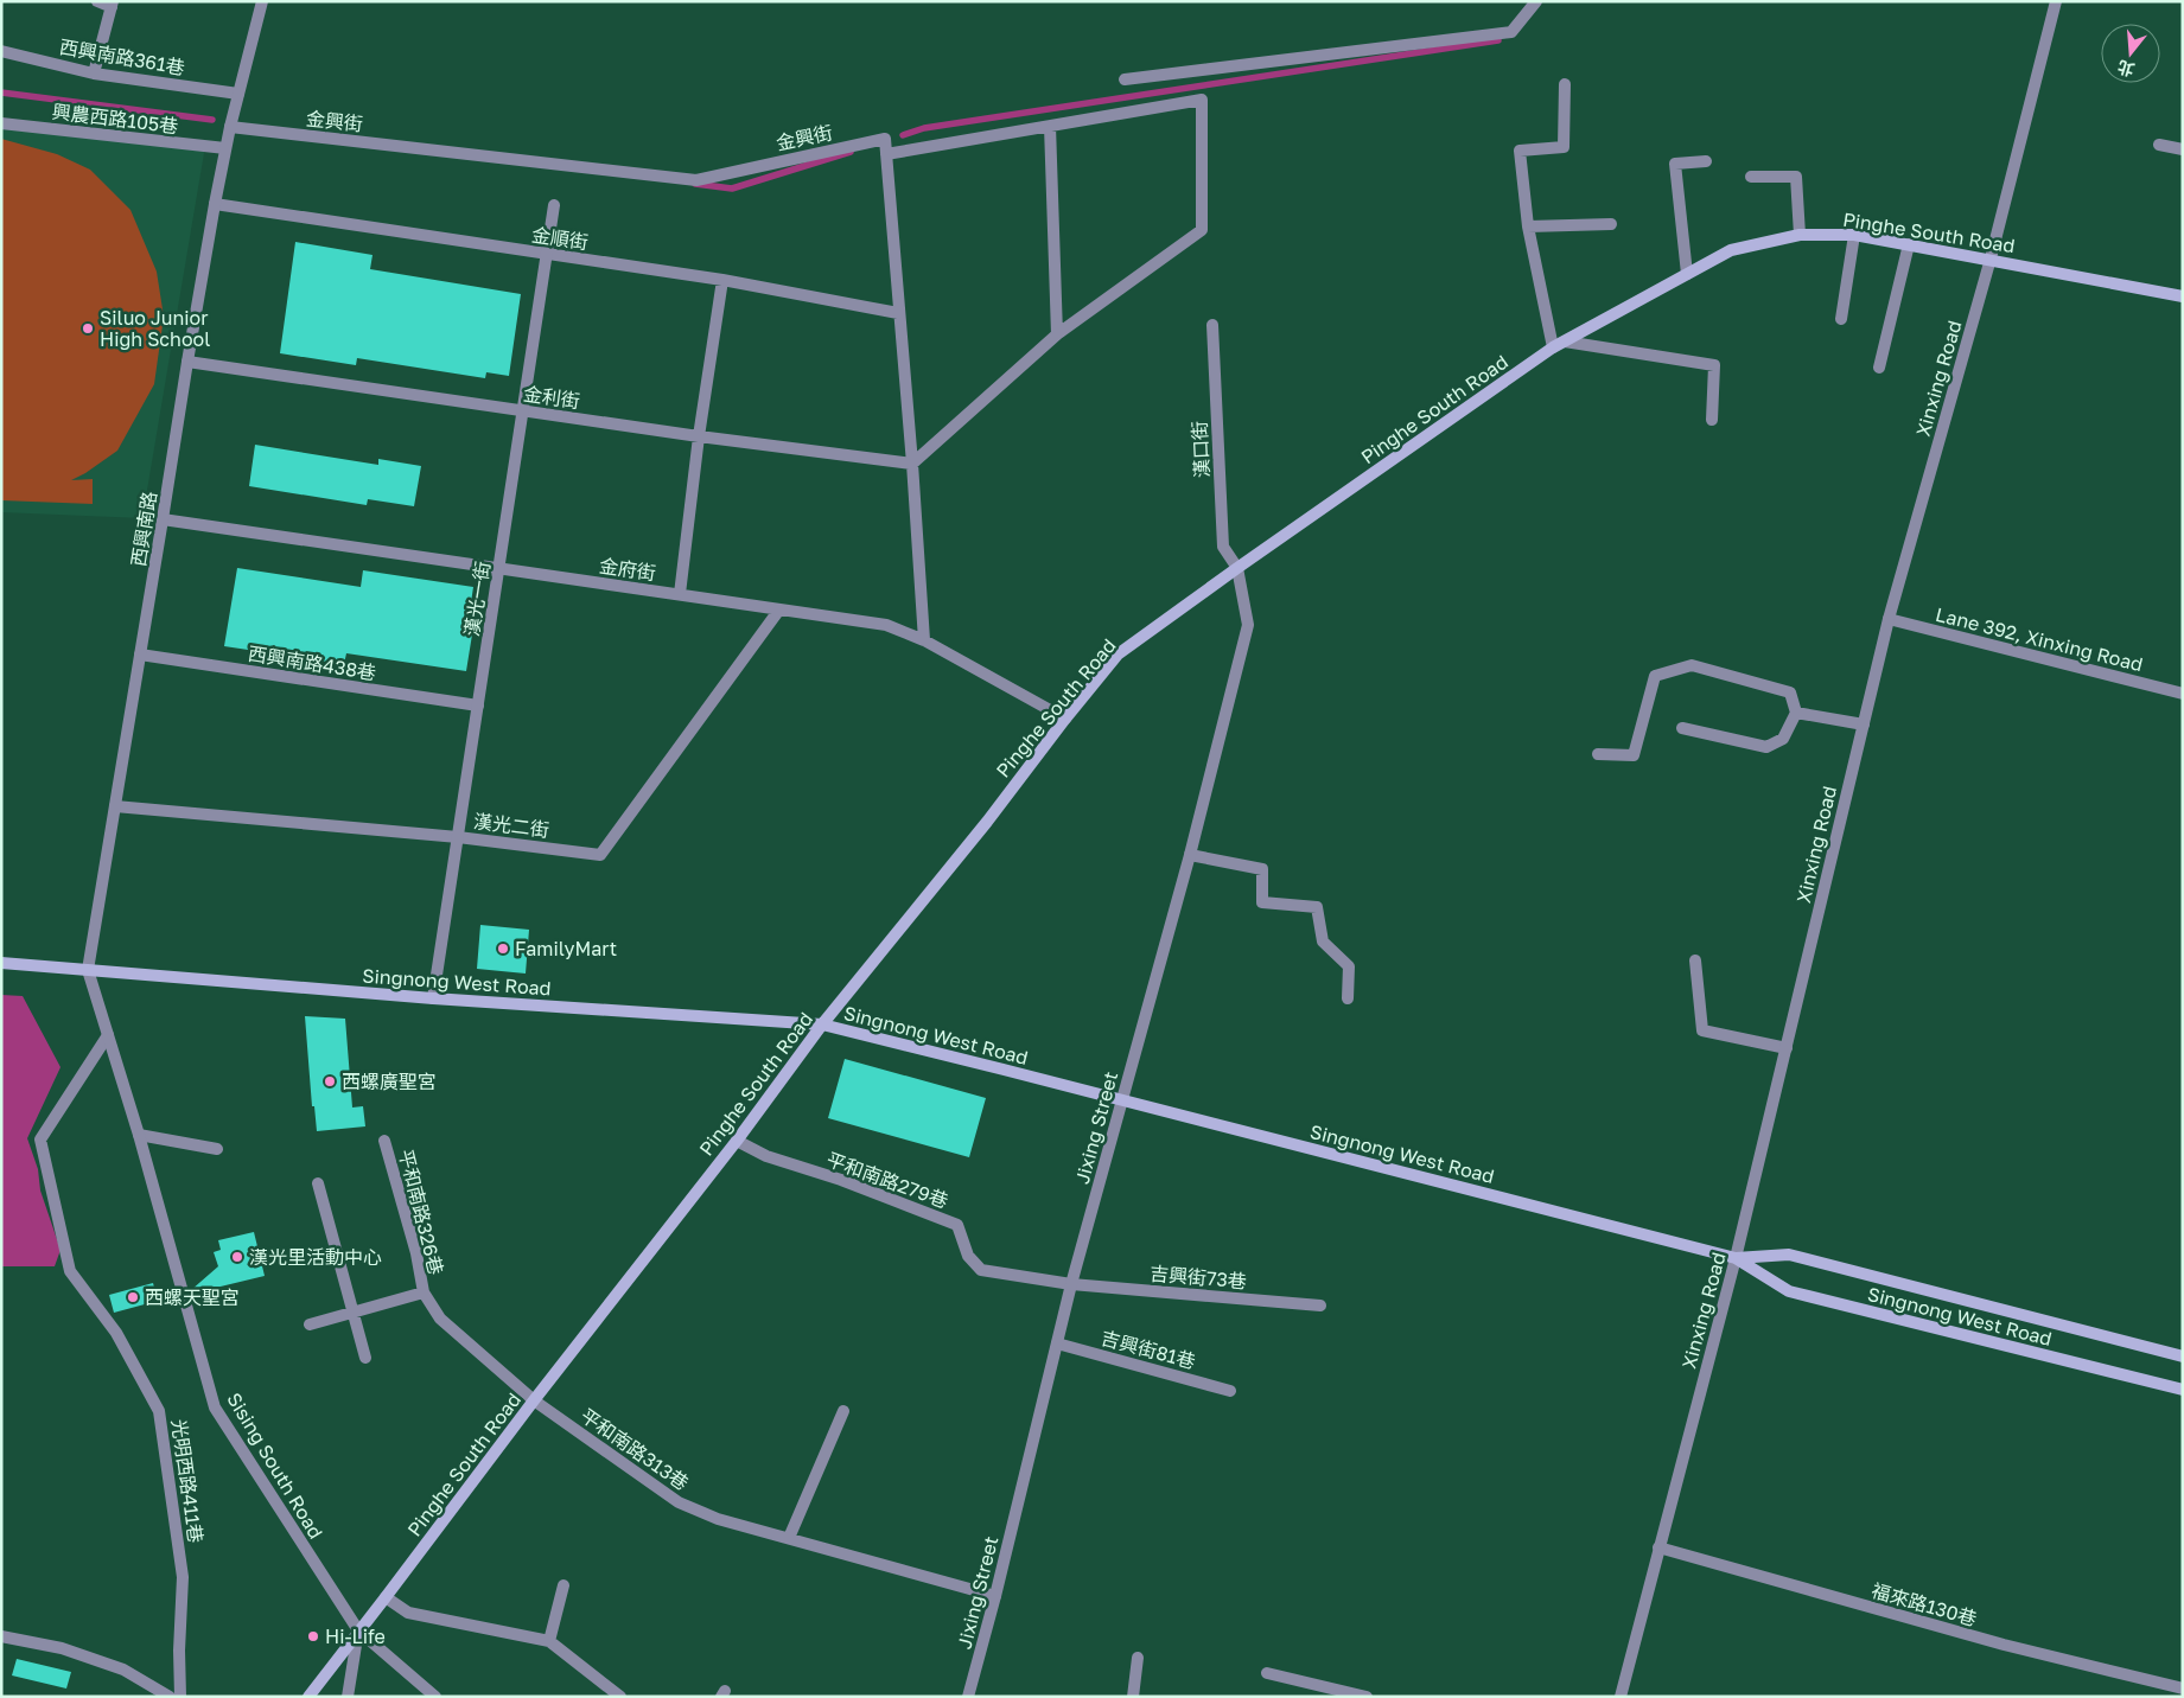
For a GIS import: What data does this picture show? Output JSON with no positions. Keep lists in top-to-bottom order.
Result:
{
  "streets": {
    "main road": ["Pinghe South Road", "Singnong West Road"],
    "street": [
      "西興南路361巷",
      "興農西路105巷",
      "金興街",
      "金順街",
      "Xinxing Road",
      "金利街",
      "漢口街",
      "西興南路",
      "金府街",
      "漢光一街",
      "Lane 392, Xinxing Road",
      "西興南路438巷",
      "漢光二街",
      "Jixing Street",
      "平和南路279巷",
      "平和南路326巷",
      "吉興街73巷",
      "吉興街81巷",
      "平和南路313巷",
      "Sising South Road",
      "光明西路411巷",
      "福來路130巷"
    ]
  },
  "crossings": [
    ["西興南路361巷", "西興南路"],
    ["興農西路105巷", "西興南路"],
    ["金興街", "西興南路"],
    ["Pinghe South Road", "Xinxing Road"],
    ["Pinghe South Road", "漢口街"],
    ["Pinghe South Road", "金府街"],
    ["Pinghe South Road", "Singnong West Road"],
    ["Pinghe South Road", "Jixing Street"],
    ["Pinghe South Road", "平和南路279巷"],
    ["Pinghe South Road", "平和南路326巷"],
    ["Pinghe South Road", "平和南路313巷"],
    ["Pinghe South Road", "Sising South Road"],
    ["金順街", "西興南路"],
    ["金順街", "漢光一街"],
    ["Xinxing Road", "Lane 392, Xinxing Road"],
    ["Xinxing Road", "Singnong West Road"],
    ["Xinxing Road", "福來路130巷"],
    ["金利街", "西興南路"],
    ["金利街", "漢光一街"],
    ["漢口街", "Jixing Street"],
    ["西興南路", "金府街"],
    ["西興南路", "西興南路438巷"],
    ["西興南路", "漢光二街"],
    ["西興南路", "Singnong West Road"],
    ["西興南路", "Sising South Road"],
    ["金府街", "漢光一街"],
    ["金府街", "漢光二街"],
    ["漢光一街", "西興南路438巷"],
    ["漢光一街", "漢光二街"],
    ["漢光一街", "Singnong West Road"],
    ["Singnong West Road", "Jixing Street"],
    ["Singnong West Road", "Sising South Road"],
    ["Jixing Street", "平和南路279巷"],
    ["Jixing Street", "吉興街73巷"],
    ["Jixing Street", "吉興街81巷"],
    ["Jixing Street", "平和南路313巷"],
    ["平和南路279巷", "吉興街73巷"],
    ["平和南路326巷", "平和南路313巷"],
    ["Sising South Road", "光明西路411巷"]
  ],
  "places": [
    "Siluo Junior High School",
    "FamilyMart",
    "西螺廣聖宮",
    "漢光里活動中心",
    "西螺天聖宮",
    "Hi-Life"
  ],
  "north": "bottom"
}
